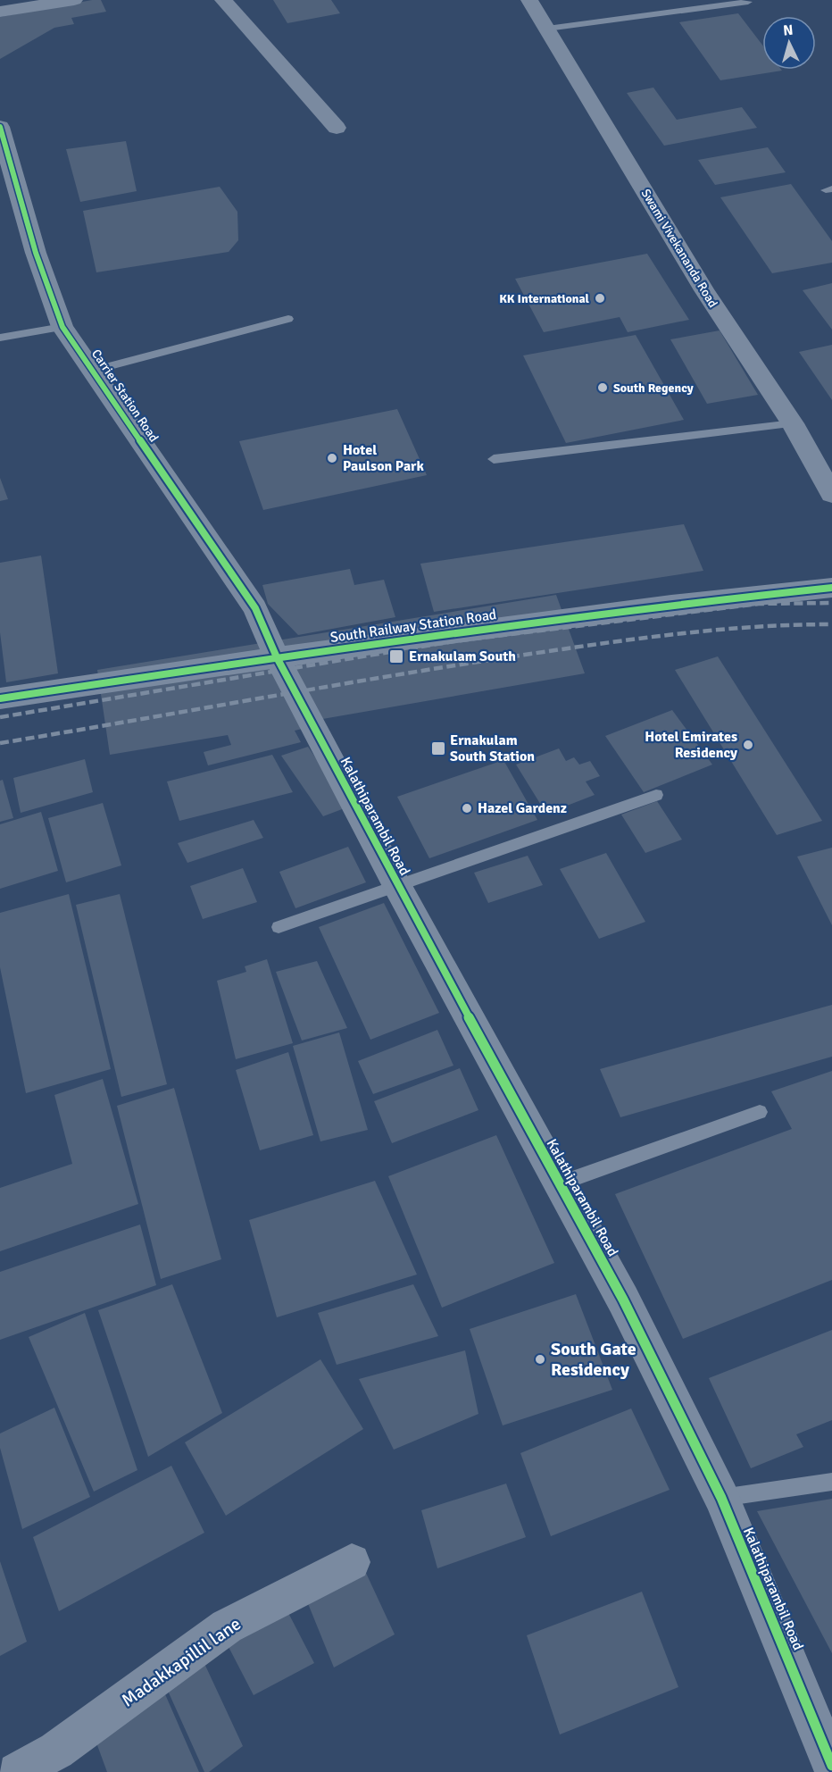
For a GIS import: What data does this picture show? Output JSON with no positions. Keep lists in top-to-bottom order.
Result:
{
  "streets": {
    "street": [
      "Swami Vivekananda Road",
      "Carrier Station Road",
      "South Railway Station Road",
      "Kalathiparambil Road",
      "Madakkapillil lane"
    ]
  },
  "crossings": [
    ["Carrier Station Road", "South Railway Station Road"],
    ["Carrier Station Road", "Kalathiparambil Road"],
    ["South Railway Station Road", "Kalathiparambil Road"]
  ],
  "places": {
    "other": [
      "KK International",
      "South Regency",
      "Hotel Paulson Park",
      "Hotel Emirates Residency",
      "Hazel Gardenz",
      "South Gate Residency"
    ],
    "transit": ["Ernakulam South", "Ernakulam South Station"]
  },
  "north": "top"
}
